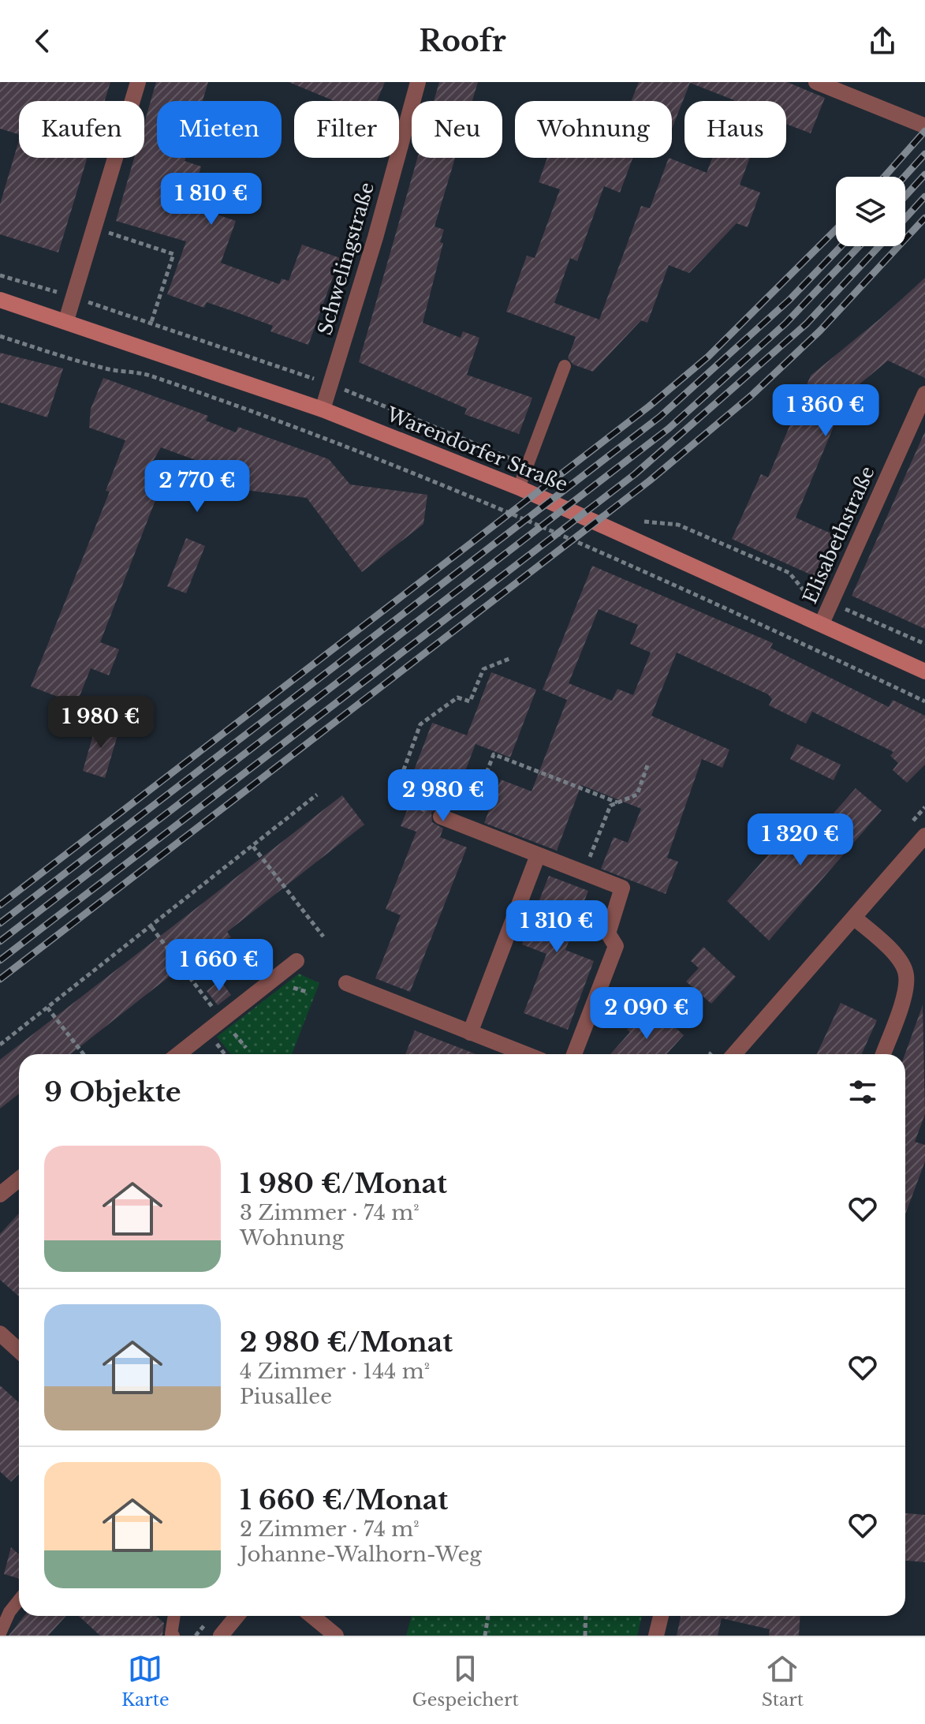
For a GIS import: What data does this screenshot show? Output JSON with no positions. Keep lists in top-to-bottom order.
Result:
{
  "streets": {
    "main road": ["Warendorfer Straße"],
    "street": ["Schwelingstraße", "Elisabethstraße"]
  },
  "crossings": [
    ["Schwelingstraße", "Warendorfer Straße"],
    ["Warendorfer Straße", "Elisabethstraße"]
  ],
  "page": {
    "header": "Roofr",
    "chip": [
      "Kaufen",
      "Mieten",
      "Filter",
      "Neu",
      "Wohnung",
      "Haus"
    ],
    "price": [
      "1 810 €",
      "1 360 €",
      "2 770 €",
      "1 980 €",
      "2 980 €",
      "1 320 €",
      "1 310 €",
      "1 660 €",
      "2 090 €"
    ],
    "heading": "9 Objekte",
    "list": [
      {
        "name": "1 980 €/Monat",
        "note": "3 Zimmer · 74 m² · Wohnung"
      },
      {
        "name": "2 980 €/Monat",
        "note": "4 Zimmer · 144 m² · Piusallee"
      },
      {
        "name": "1 660 €/Monat",
        "note": "2 Zimmer · 74 m² · Johanne-Walhorn-Weg"
      }
    ],
    "tabs": ["Karte", "Gespeichert", "Start"]
  }
}
